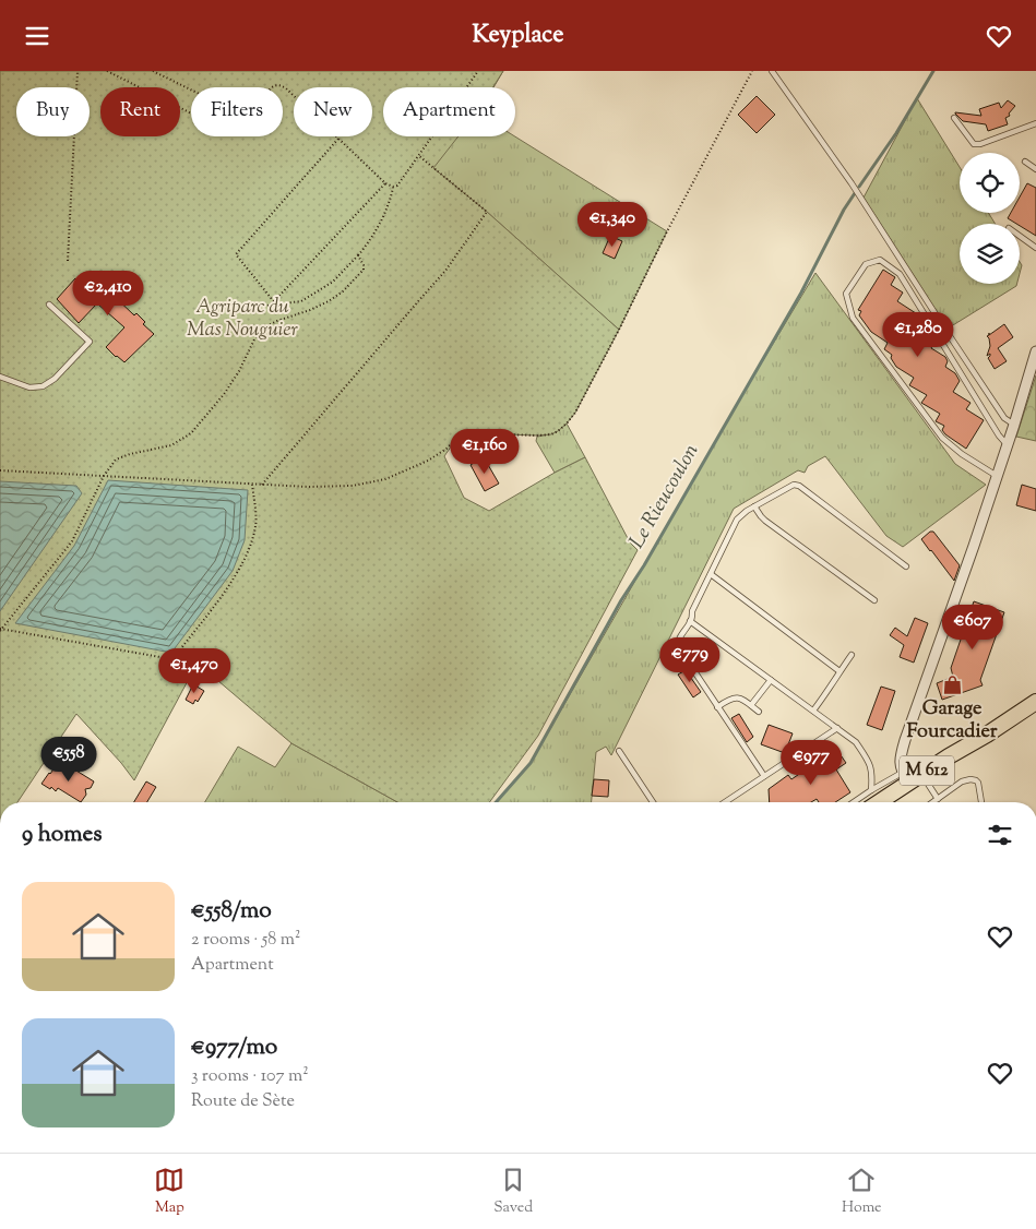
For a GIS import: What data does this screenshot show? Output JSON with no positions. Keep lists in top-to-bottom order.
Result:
{
  "streets": {
    "main road": ["M 612"]
  },
  "water": ["Le Rieucoulon"],
  "parks": ["Agriparc du Mas Nouguier"],
  "places": {
    "shop": ["Garage Fourcadier"]
  },
  "page": {
    "header": "Keyplace",
    "chip": [
      "Buy",
      "Rent",
      "Filters",
      "New",
      "Apartment"
    ],
    "price": [
      "€1,340",
      "€2,410",
      "€1,280",
      "€1,160",
      "€607",
      "€779",
      "€1,470",
      "€558",
      "€977"
    ],
    "heading": "9 homes",
    "list": [
      {
        "name": "€558/mo",
        "note": "2 rooms · 58 m² · Apartment"
      },
      {
        "name": "€977/mo",
        "note": "3 rooms · 107 m² · Route de Sète"
      }
    ],
    "tabs": ["Map", "Saved", "Home"]
  }
}
